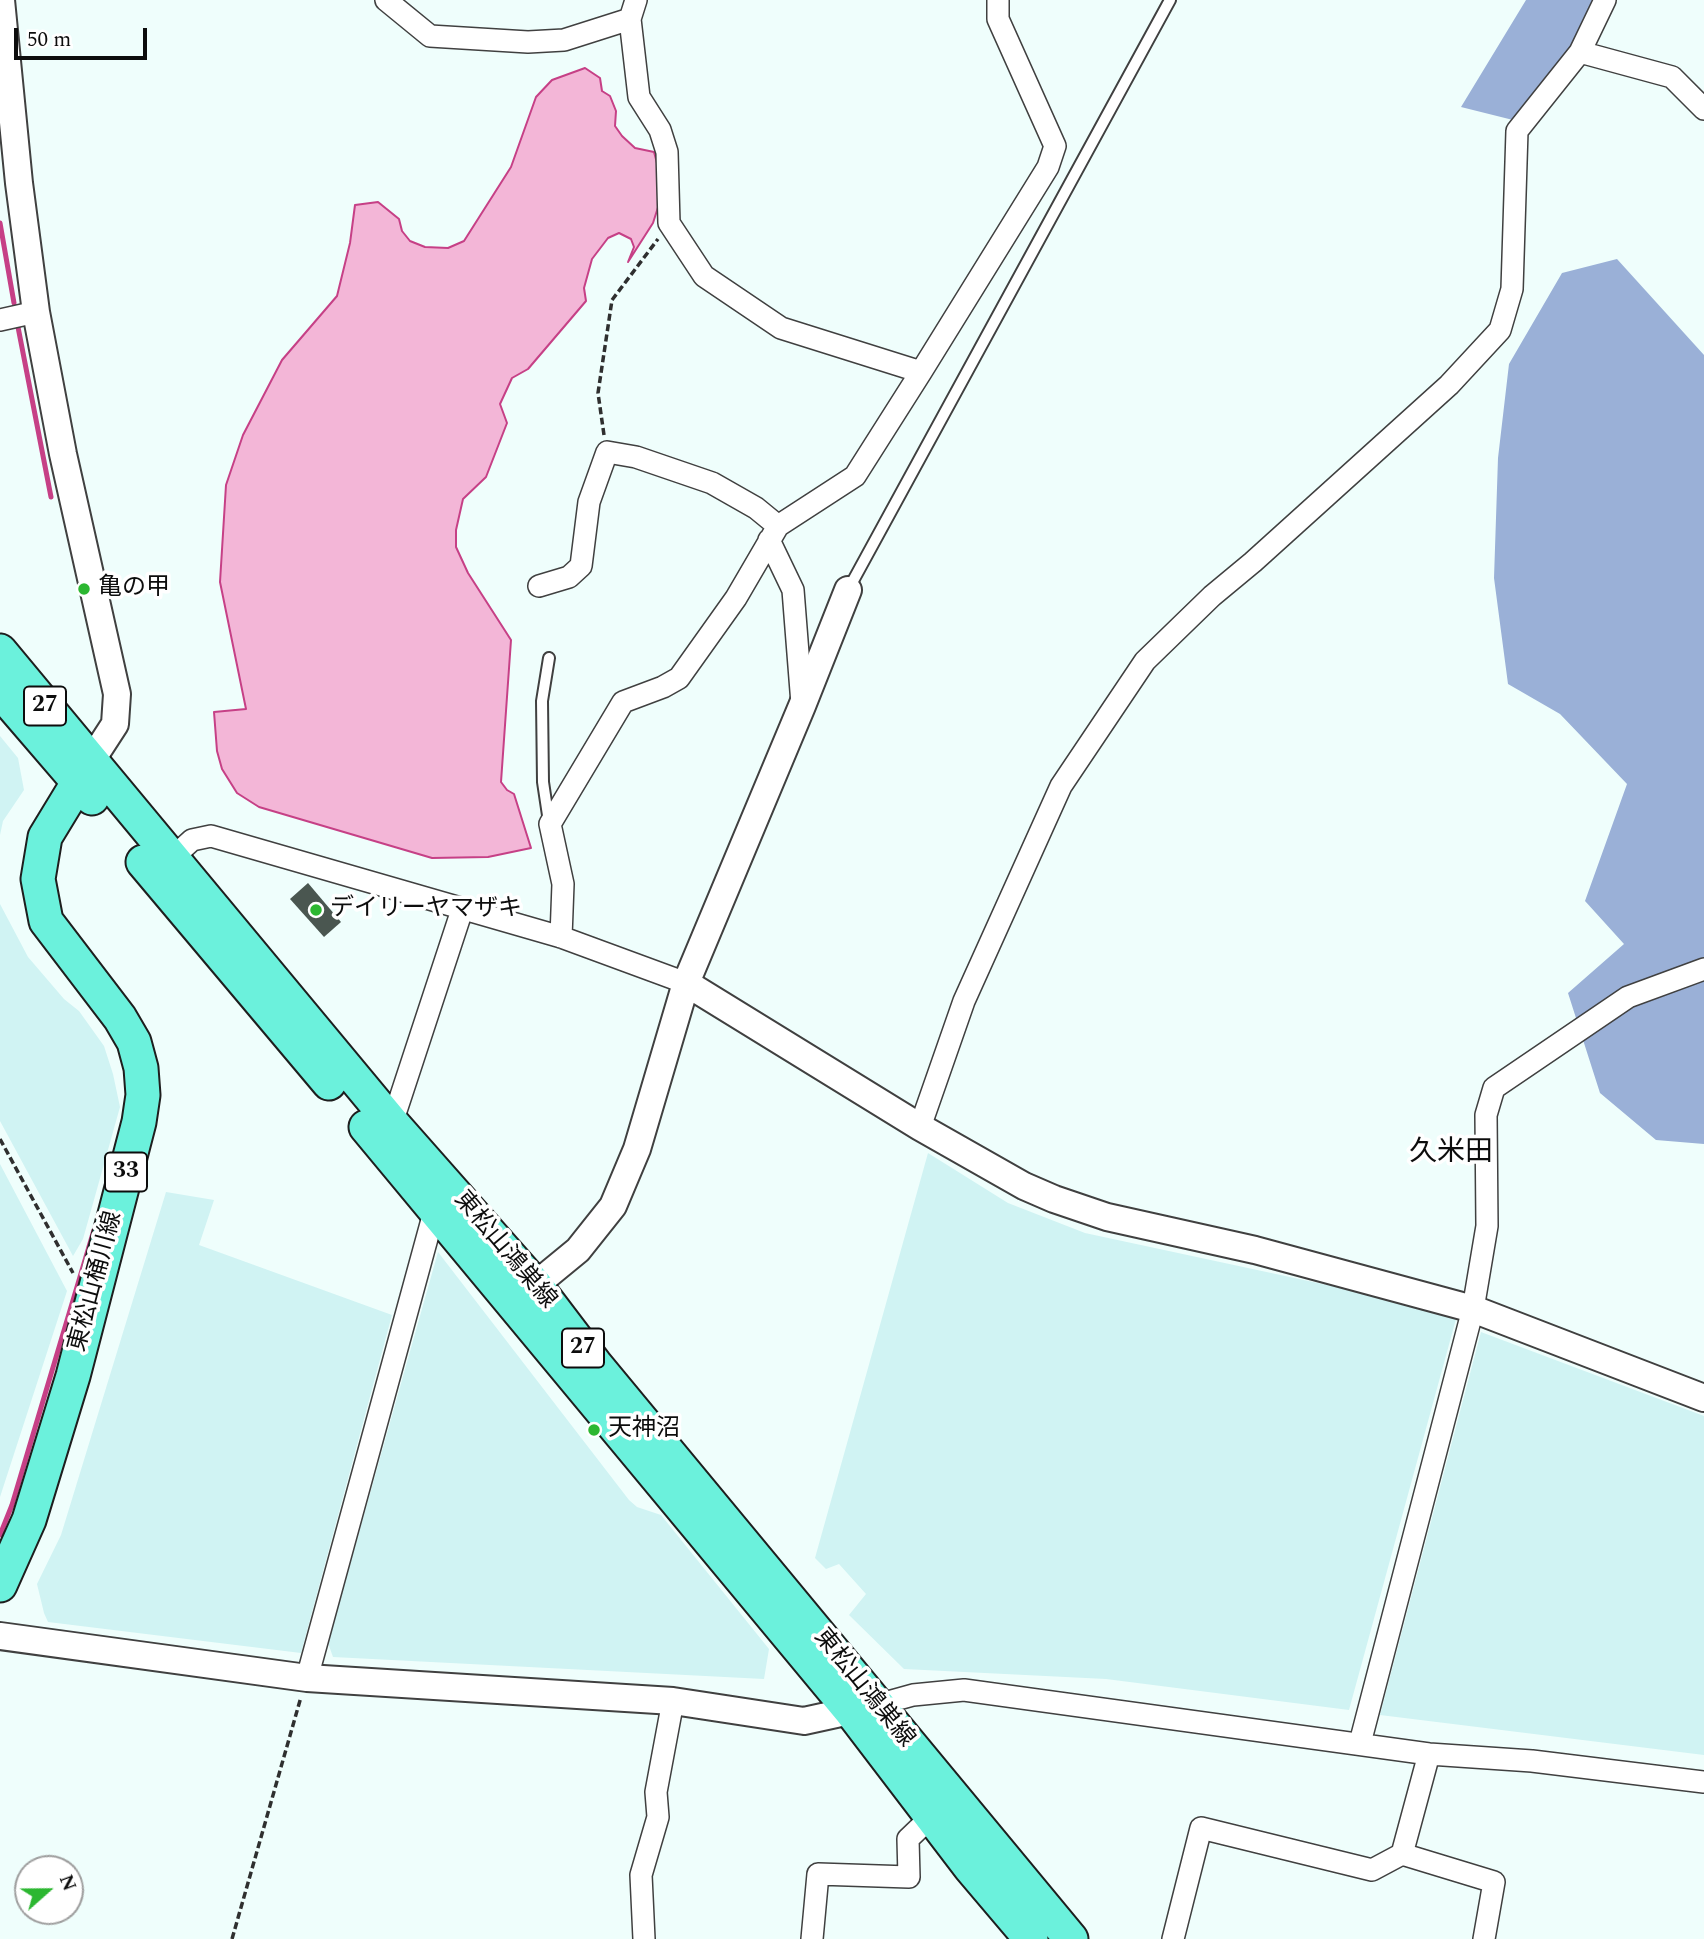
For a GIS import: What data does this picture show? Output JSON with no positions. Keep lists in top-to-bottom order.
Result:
{
  "streets": {
    "main road": [
      "27",
      "33",
      "東松山鴻巣線",
      "東松山桶川線"
    ]
  },
  "crossings": [
    ["27", "東松山鴻巣線"],
    ["27", "東松山桶川線"],
    ["東松山鴻巣線", "東松山桶川線"]
  ],
  "districts": ["久米田"],
  "places": ["亀の甲", "デイリーヤマザキ", "天神沼"],
  "scale_bar": "50 m",
  "north": "right"
}
